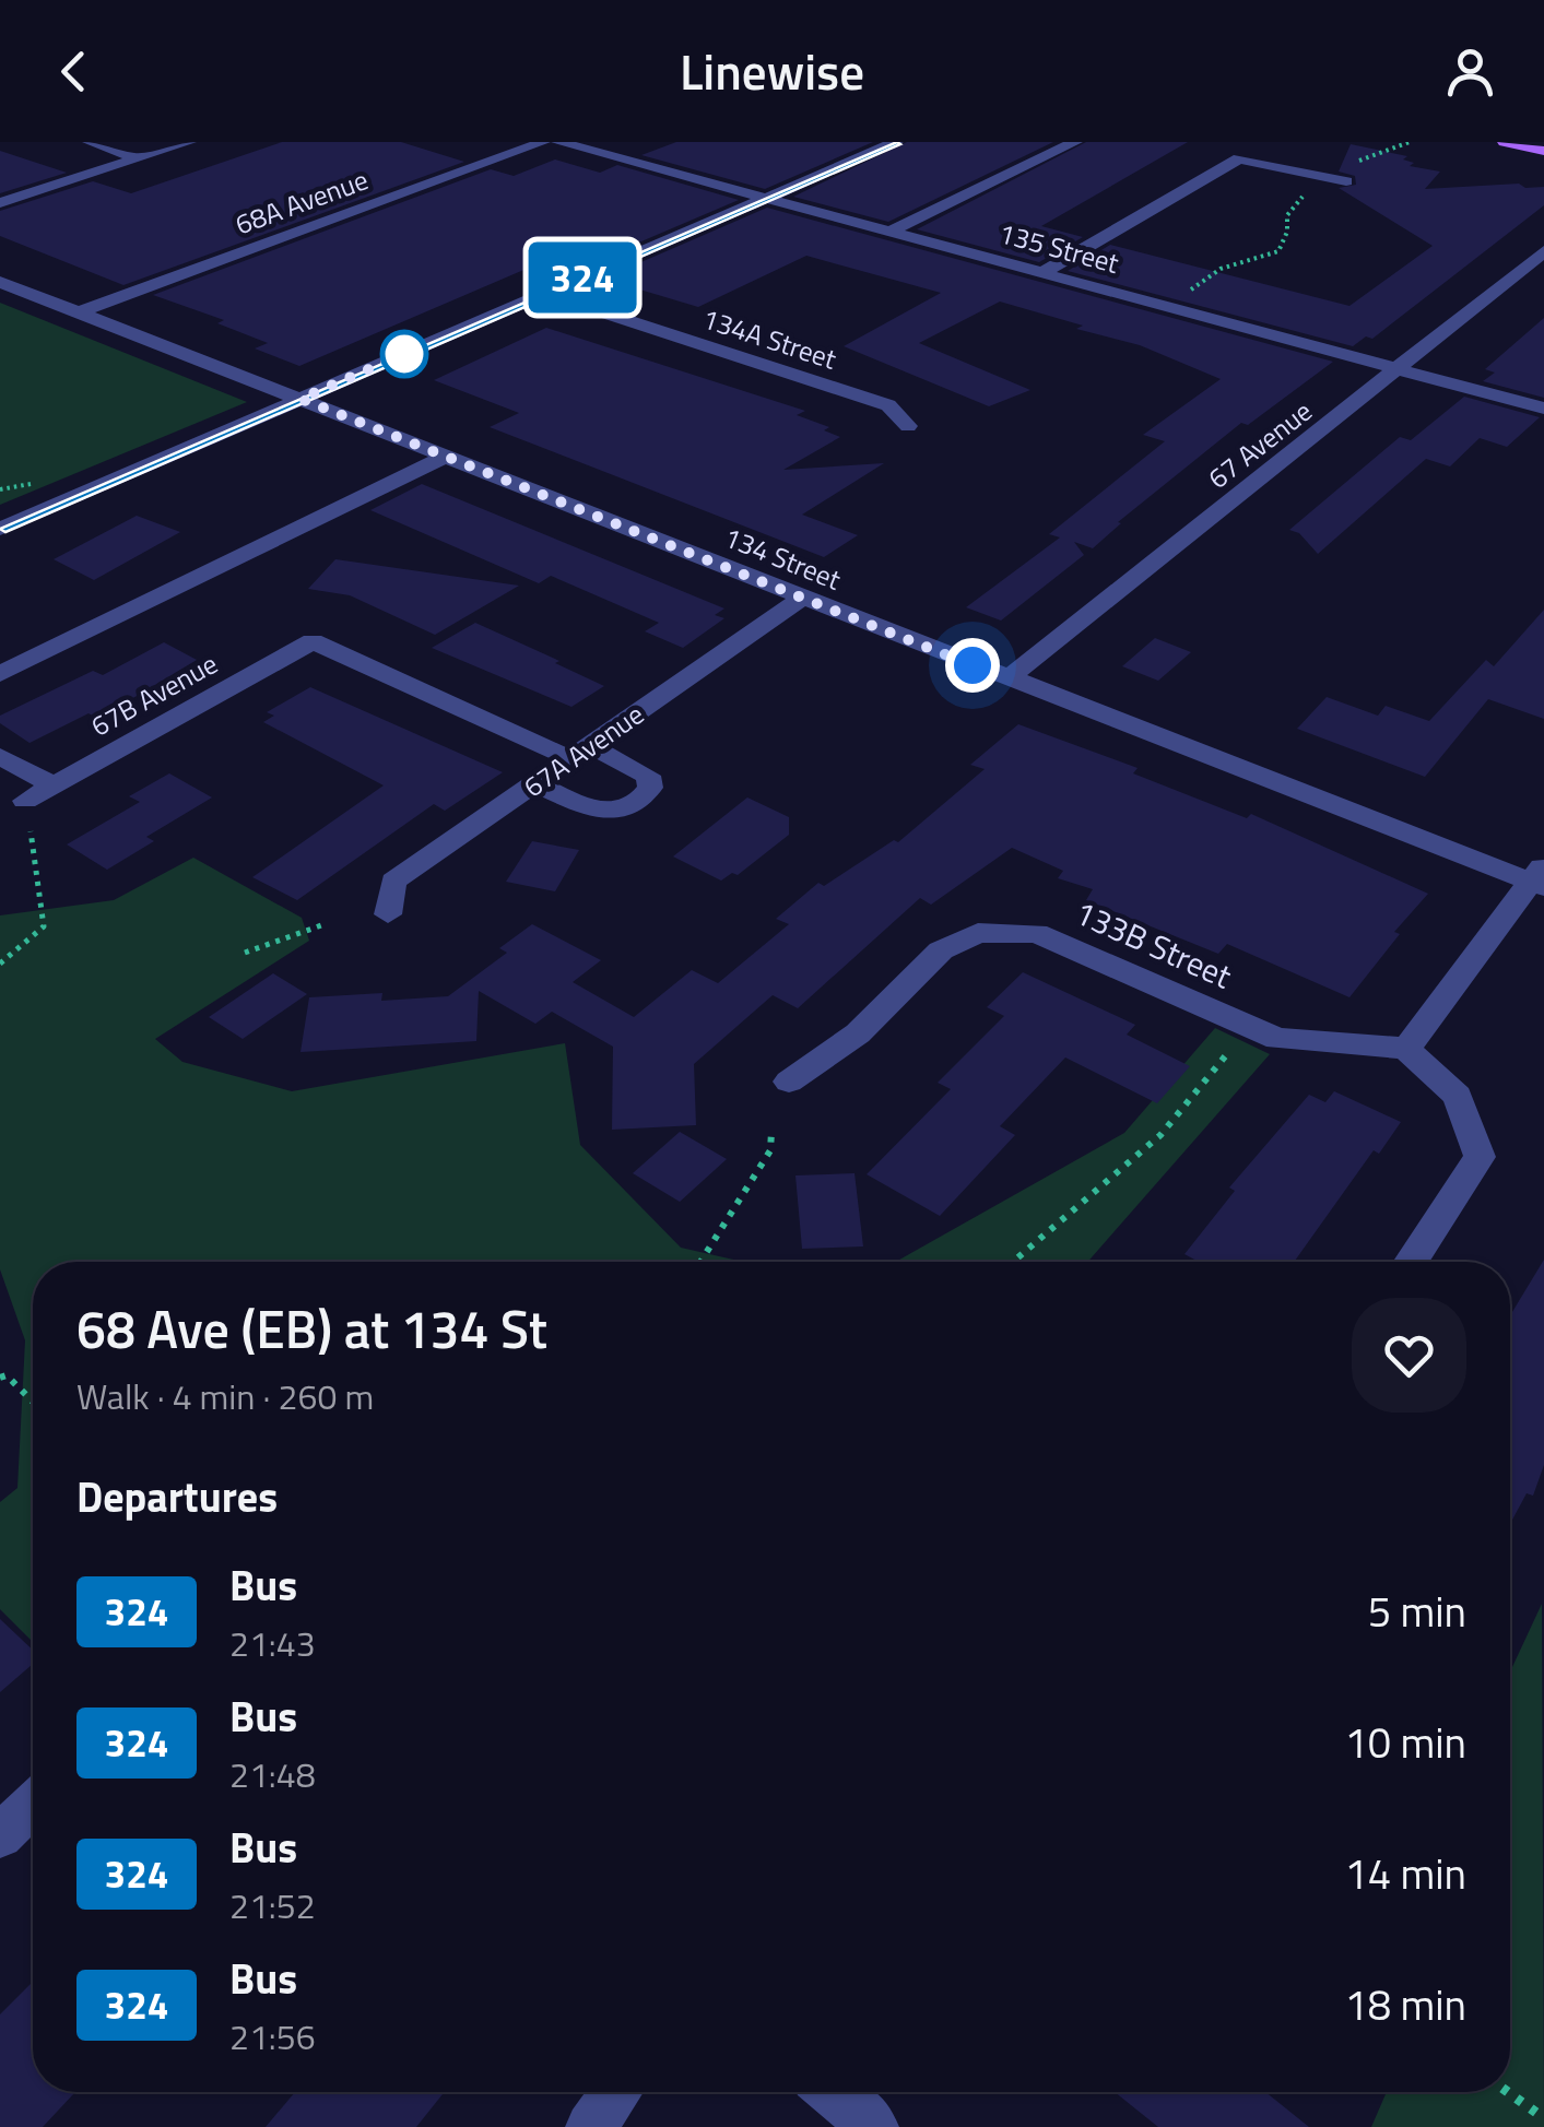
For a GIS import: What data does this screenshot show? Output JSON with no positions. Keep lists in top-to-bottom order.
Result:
{
  "streets": {
    "street": [
      "68A Avenue",
      "135 Street",
      "134A Street",
      "67 Avenue",
      "134 Street",
      "67B Avenue",
      "67A Avenue",
      "133B Street"
    ]
  },
  "crossings": [
    ["68A Avenue", "134 Street"],
    ["135 Street", "67 Avenue"],
    ["67 Avenue", "134 Street"],
    ["134 Street", "67A Avenue"],
    ["67B Avenue", "67A Avenue"]
  ],
  "lines": ["bus line 324"],
  "page": {
    "header": "Linewise",
    "on_map": "324",
    "heading": [
      ["68 Ave (EB) at 134 St", "Walk · 4 min · 260 m"],
      "Departures"
    ],
    "list": [
      {
        "mark": "324",
        "name": "Bus",
        "note": "21:43",
        "value": "5 min"
      },
      {
        "mark": "324",
        "name": "Bus",
        "note": "21:48",
        "value": "10 min"
      },
      {
        "mark": "324",
        "name": "Bus",
        "note": "21:52",
        "value": "14 min"
      },
      {
        "mark": "324",
        "name": "Bus",
        "note": "21:56",
        "value": "18 min"
      }
    ]
  }
}
